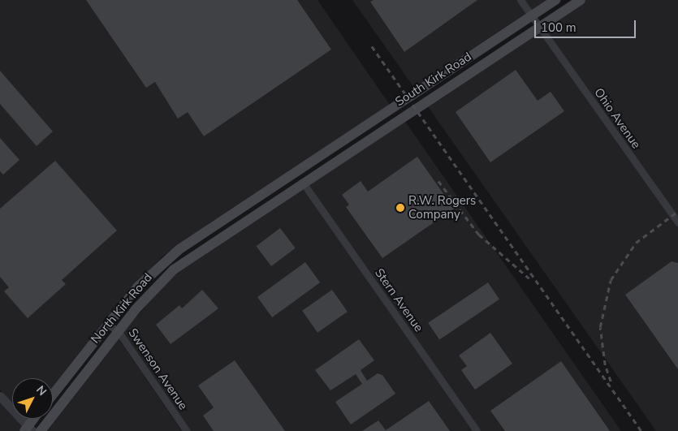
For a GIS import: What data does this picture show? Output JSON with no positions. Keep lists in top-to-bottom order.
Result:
{
  "streets": {
    "main road": ["South Kirk Road", "North Kirk Road"],
    "street": ["Ohio Avenue", "Stern Avenue", "Swenson Avenue"]
  },
  "crossings": [
    ["South Kirk Road", "Ohio Avenue"],
    ["South Kirk Road", "Stern Avenue"],
    ["South Kirk Road", "North Kirk Road"],
    ["Stern Avenue", "North Kirk Road"],
    ["North Kirk Road", "Swenson Avenue"]
  ],
  "places": ["R.W. Rogers Company"],
  "scale_bar": "100 m",
  "north": "top right"
}
